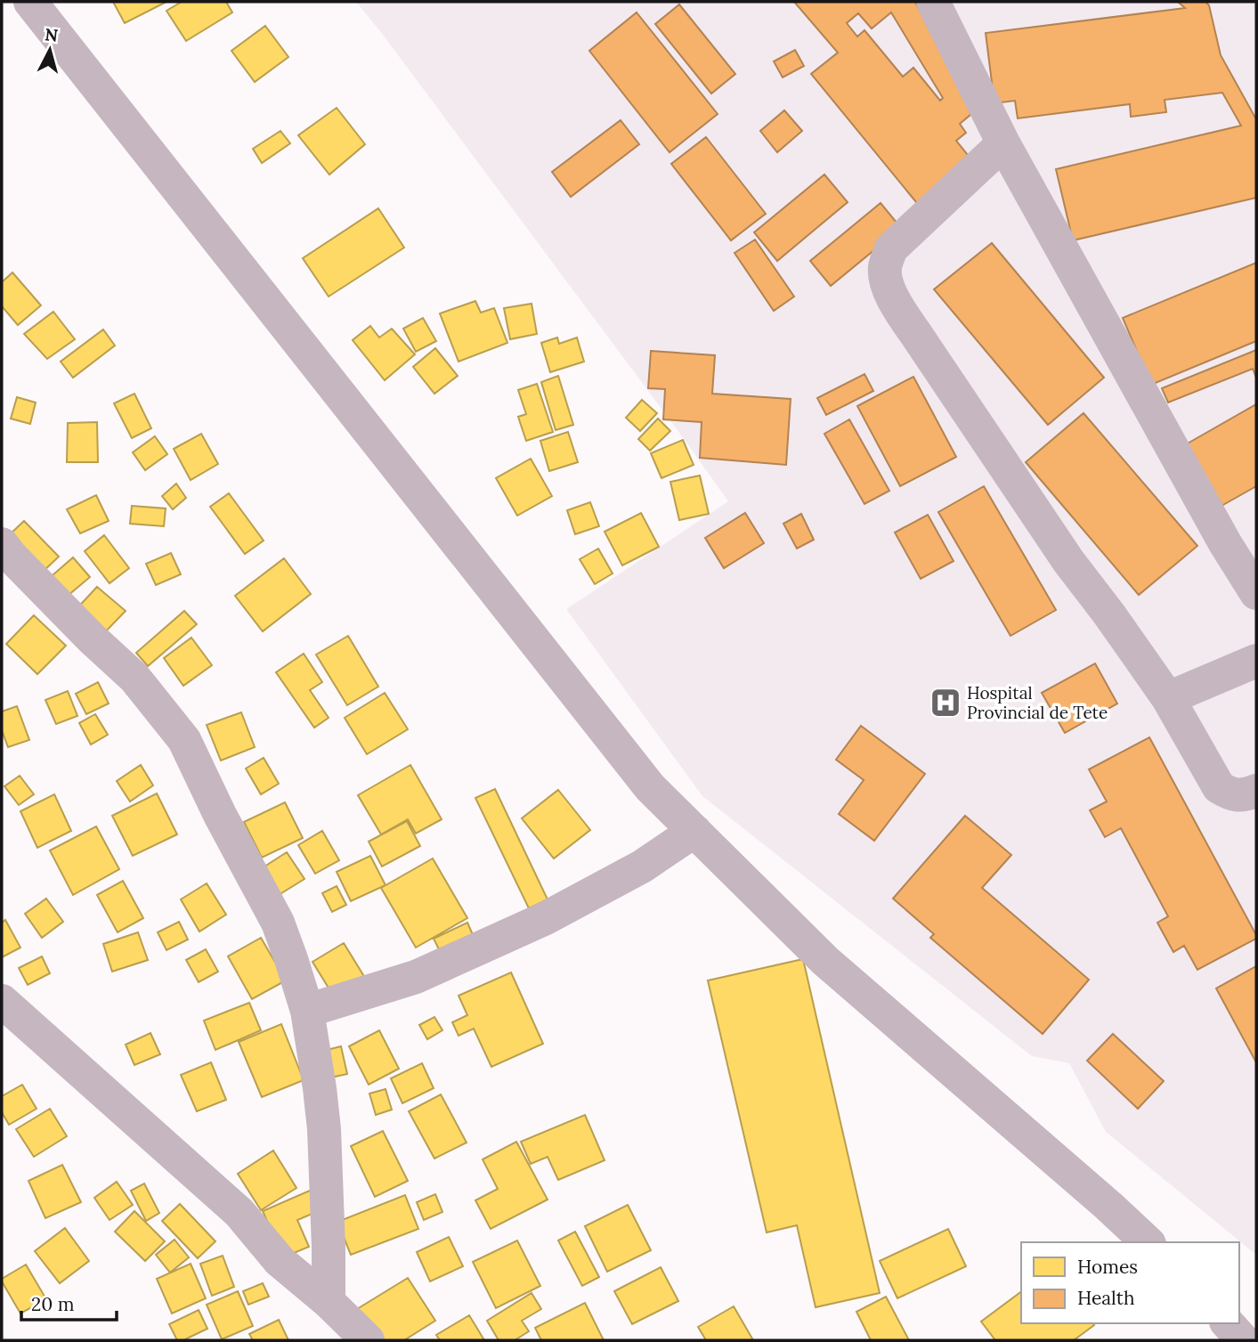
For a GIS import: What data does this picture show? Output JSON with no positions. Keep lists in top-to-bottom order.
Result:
{
  "places": {
    "hospital": ["Hospital Provincial de Tete"]
  },
  "legend": ["Homes", "Health"],
  "scale_bar": "20 m",
  "north": "top"
}
